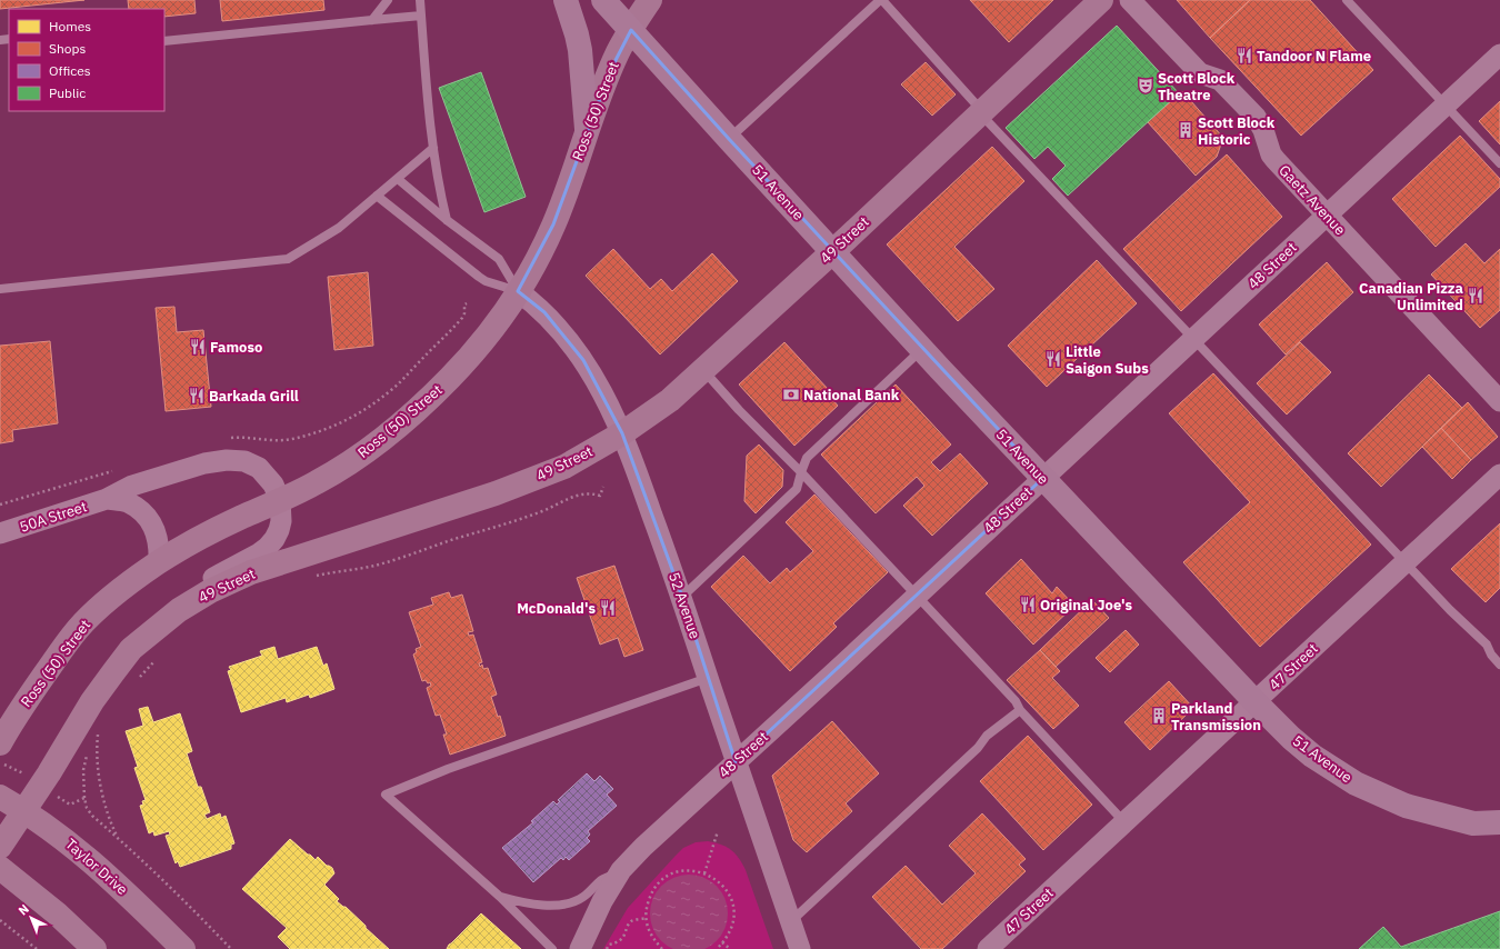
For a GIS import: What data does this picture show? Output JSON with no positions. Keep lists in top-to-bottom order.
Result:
{
  "streets": {
    "main road": [
      "Ross (50) Street",
      "51 Avenue",
      "49 Street",
      "Taylor Drive"
    ],
    "street": [
      "Gaetz Avenue",
      "48 Street",
      "50A Street",
      "52 Avenue",
      "47 Street"
    ]
  },
  "crossings": [
    ["Ross (50) Street", "51 Avenue"],
    ["Ross (50) Street", "50A Street"],
    ["Ross (50) Street", "52 Avenue"],
    ["51 Avenue", "49 Street"],
    ["51 Avenue", "48 Street"],
    ["51 Avenue", "47 Street"],
    ["Gaetz Avenue", "48 Street"],
    ["49 Street", "52 Avenue"],
    ["49 Street", "Taylor Drive"],
    ["48 Street", "52 Avenue"]
  ],
  "places": {
    "restaurant": [
      "Tandoor N Flame",
      "Canadian Pizza Unlimited",
      "Famoso",
      "Little Saigon Subs",
      "Barkada Grill",
      "Original Joe's",
      "McDonald's"
    ],
    "theatre": ["Scott Block Theatre"],
    "building": ["Scott Block Historic", "Parkland Transmission"],
    "bank": ["National Bank"]
  },
  "legend": [
    "Homes",
    "Shops",
    "Offices",
    "Public"
  ],
  "north": "top left"
}
